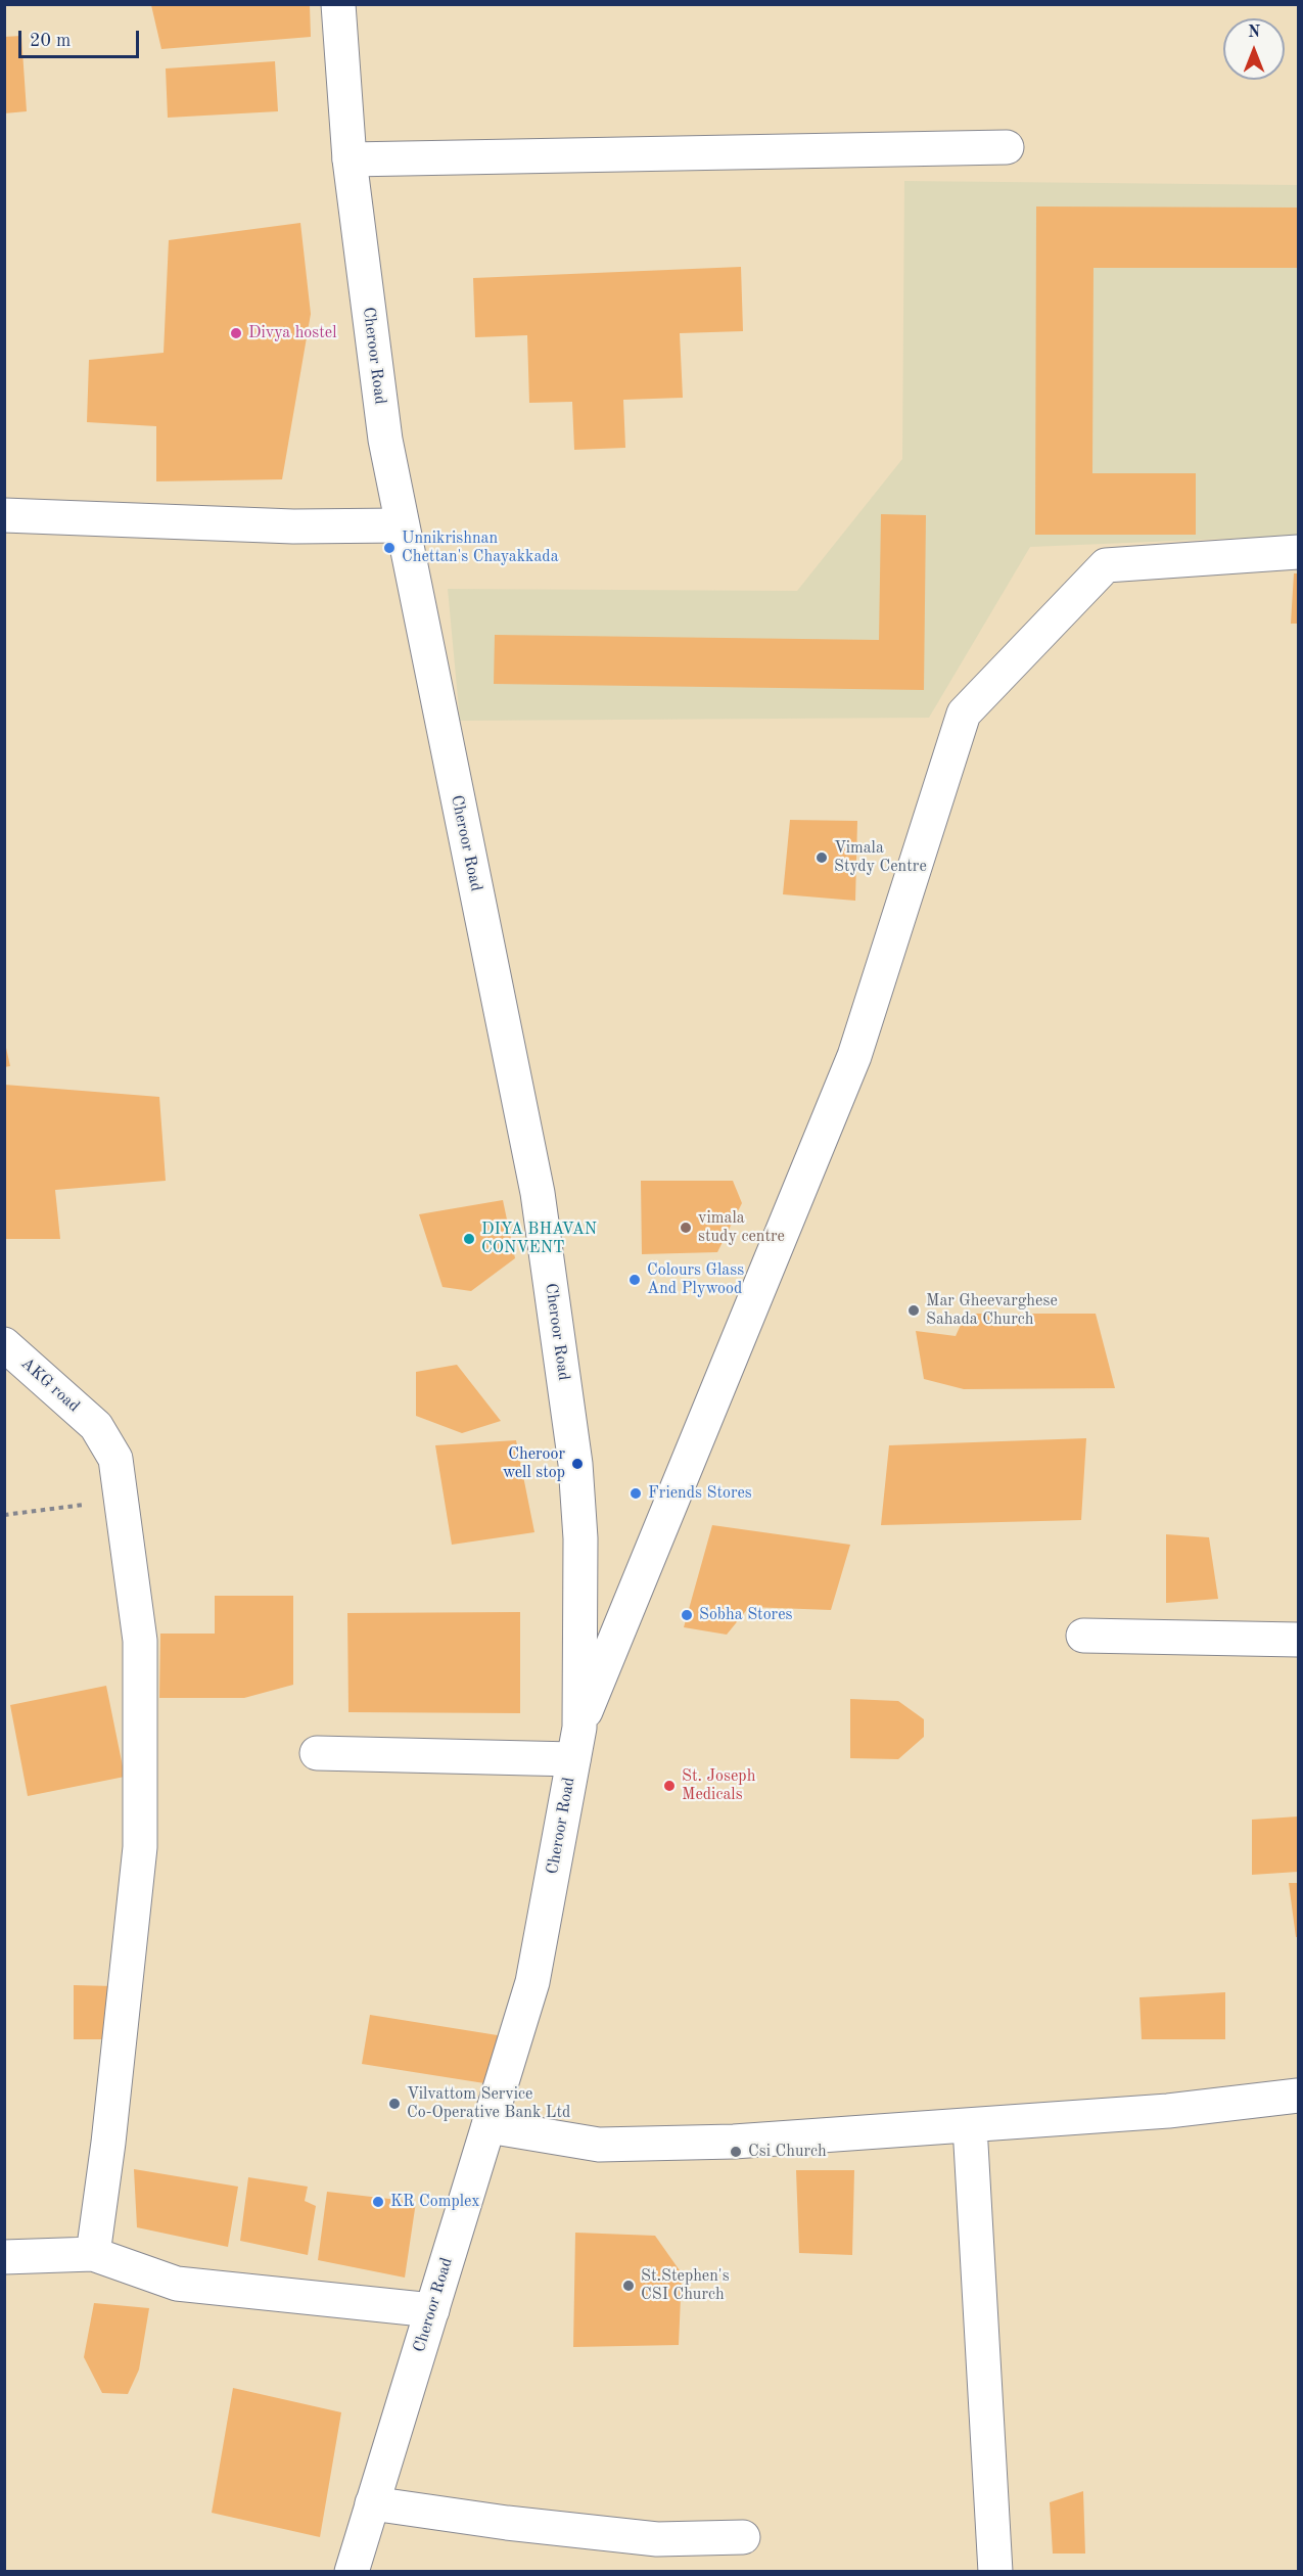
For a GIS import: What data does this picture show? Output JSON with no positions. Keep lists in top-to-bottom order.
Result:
{
  "streets": {
    "street": ["Cheroor Road", "AKG road"]
  },
  "places": [
    "Divya hostel",
    "Unnikrishnan Chettan's Chayakkada",
    "Vimala Stydy Centre",
    "vimala study centre",
    "DIYA BHAVAN CONVENT",
    "Colours Glass And Plywood",
    "Mar Gheevarghese Sahada Church",
    "Cheroor well stop",
    "Friends Stores",
    "Sobha Stores",
    "St. Joseph Medicals",
    "Vilvattom Service Co-Operative Bank Ltd",
    "Csi Church",
    "KR Complex",
    "St.Stephen's CSI Church"
  ],
  "scale_bar": "20 m",
  "north": "top"
}
